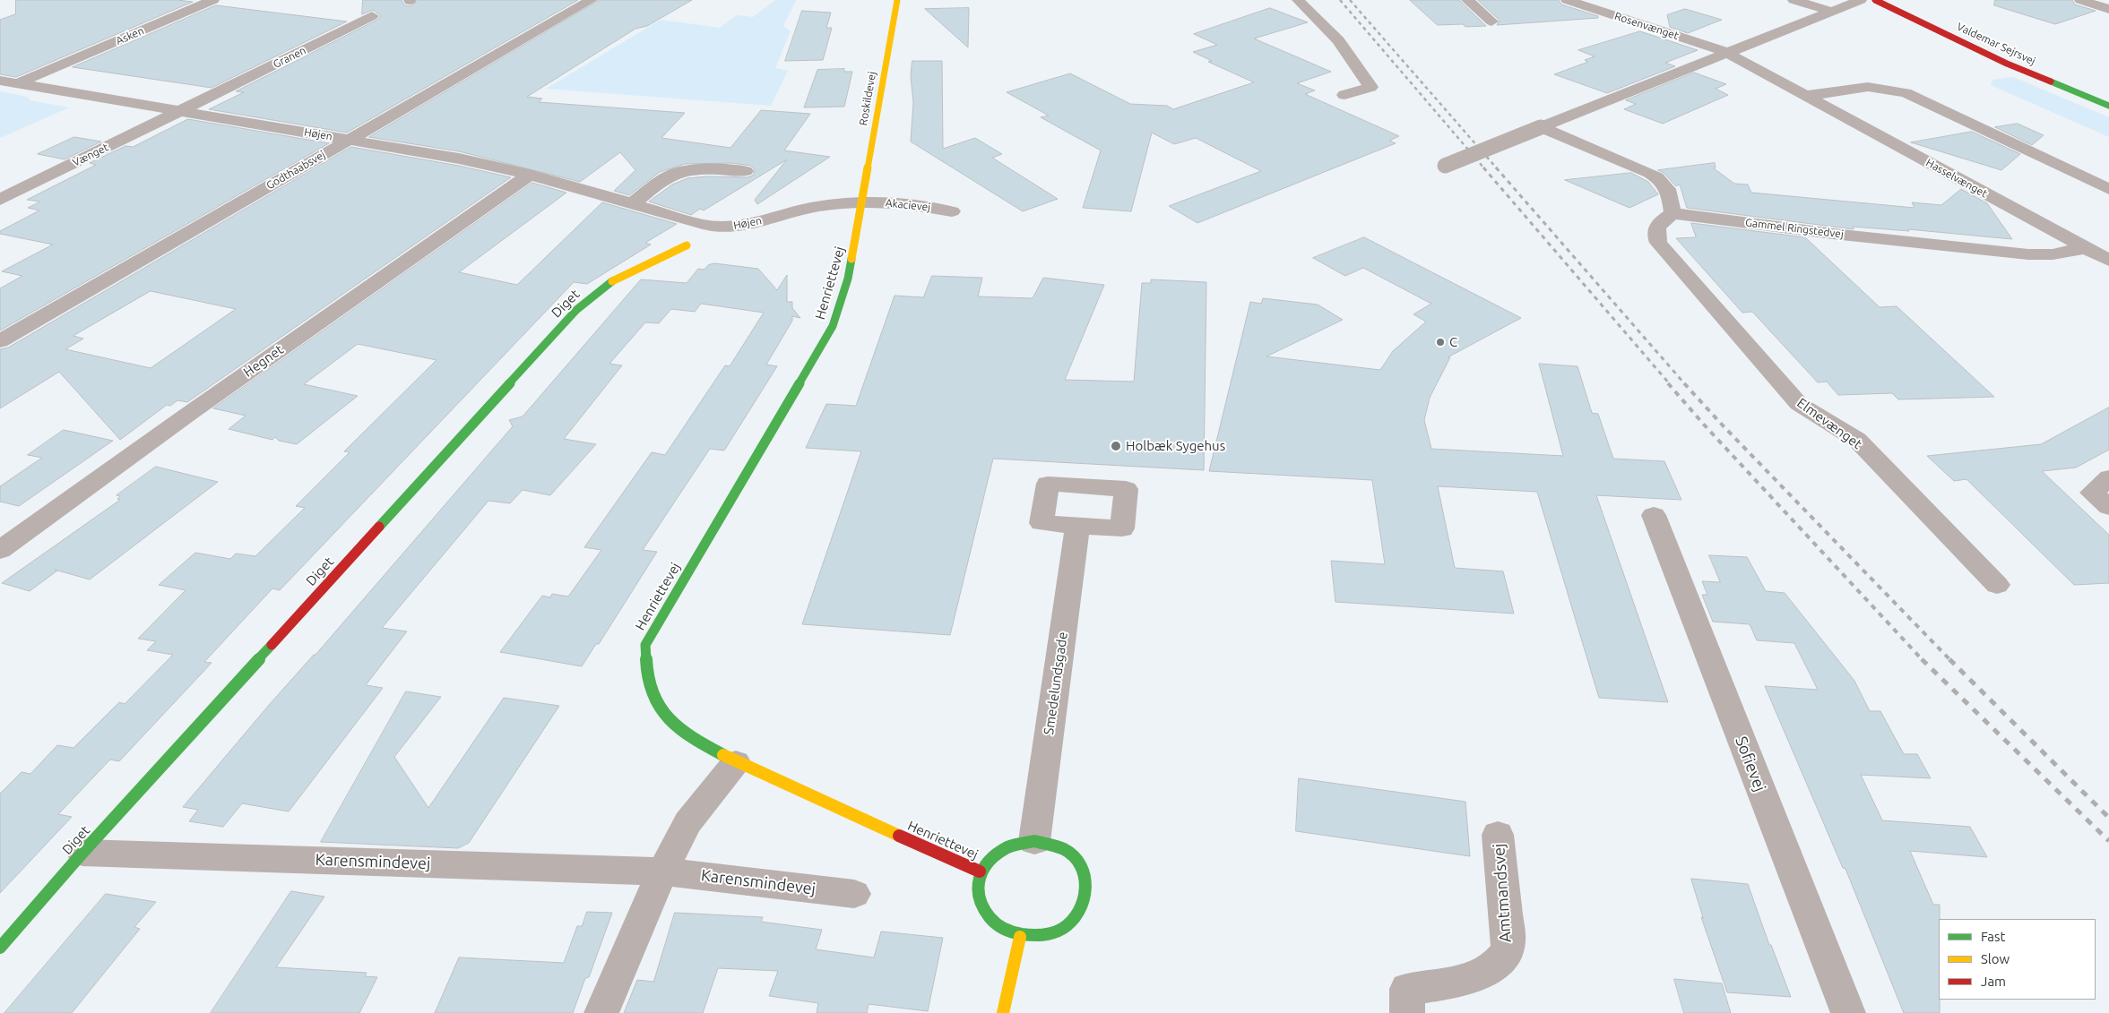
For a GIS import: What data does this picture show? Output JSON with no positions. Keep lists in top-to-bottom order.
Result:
{
  "streets": {
    "street": [
      "Rosenvænget",
      "Asken",
      "Valdemar Sejrsvej",
      "Granen",
      "Roskildevej",
      "Højen",
      "Vænget",
      "Godthaabsvej",
      "Hasselvænget",
      "Akacievej",
      "Gammel Ringstedvej",
      "Henriettevej",
      "Diget",
      "Hegnet",
      "Elmevænget",
      "Smedelundsgade",
      "Sofievej",
      "Karensmindevej",
      "Amtmandsvej"
    ]
  },
  "crossings": [
    ["Rosenvænget", "Hasselvænget"],
    ["Asken", "Højen"],
    ["Granen", "Højen"],
    ["Granen", "Vænget"],
    ["Roskildevej", "Højen"],
    ["Roskildevej", "Akacievej"],
    ["Roskildevej", "Henriettevej"],
    ["Højen", "Vænget"],
    ["Højen", "Godthaabsvej"],
    ["Højen", "Akacievej"],
    ["Højen", "Henriettevej"],
    ["Højen", "Hegnet"],
    ["Hasselvænget", "Gammel Ringstedvej"],
    ["Akacievej", "Henriettevej"],
    ["Gammel Ringstedvej", "Elmevænget"],
    ["Henriettevej", "Smedelundsgade"],
    ["Diget", "Karensmindevej"]
  ],
  "places": ["C", "Holbæk Sygehus"],
  "legend": ["Fast", "Slow", "Jam"]
}
